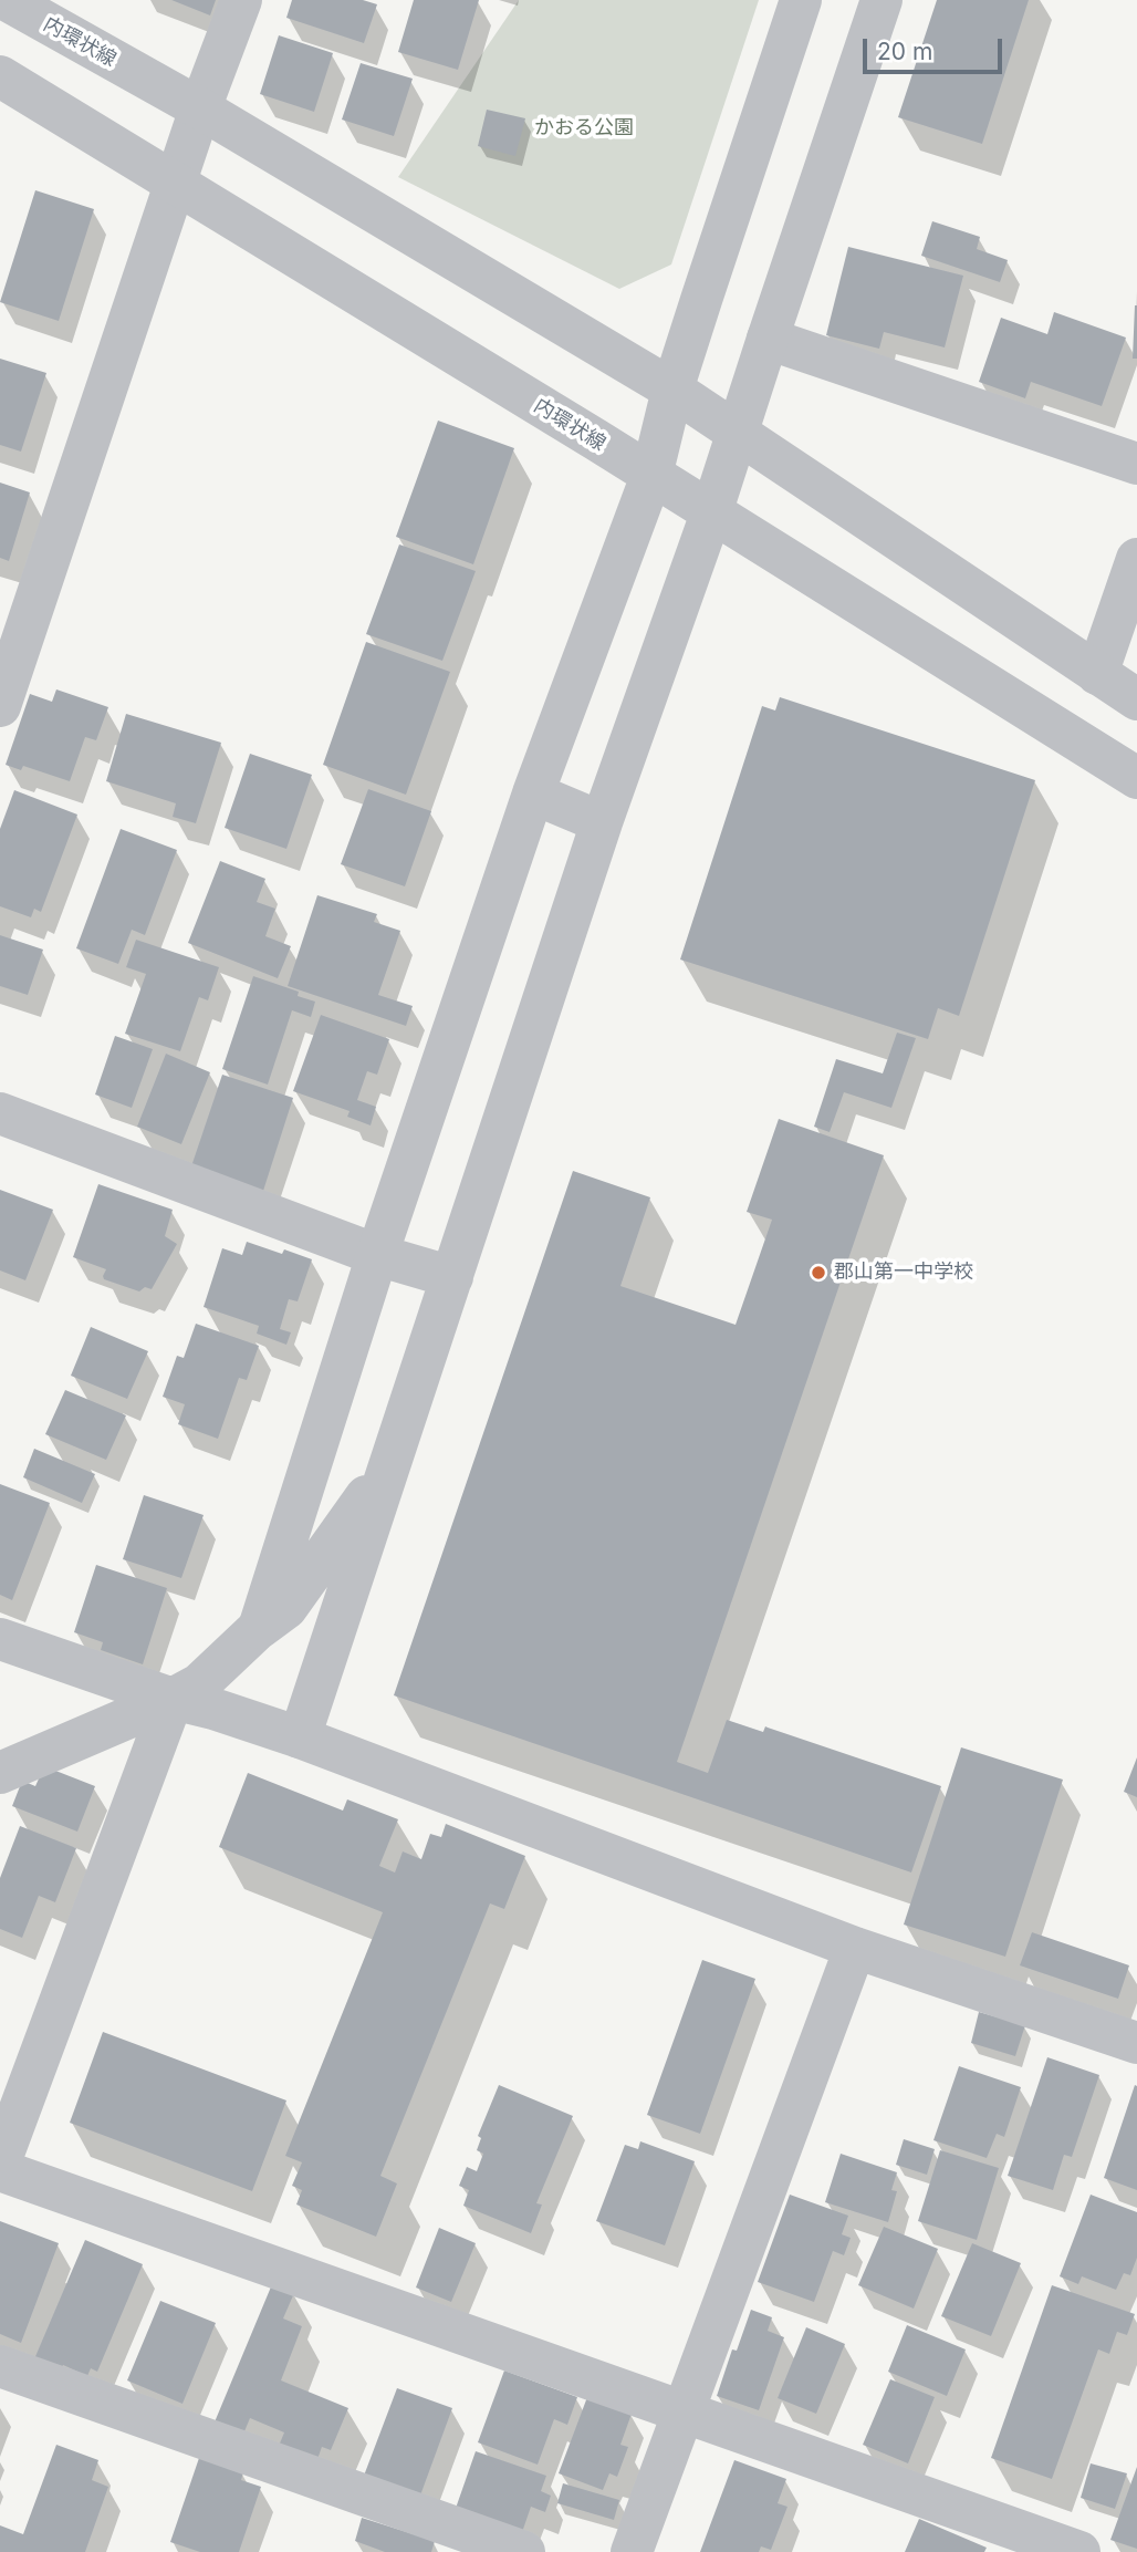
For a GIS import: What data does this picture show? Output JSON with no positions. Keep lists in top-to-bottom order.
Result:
{
  "streets": {
    "street": ["内環状線"]
  },
  "parks": ["かおる公園"],
  "places": ["郡山第一中学校"],
  "scale_bar": "20 m"
}
